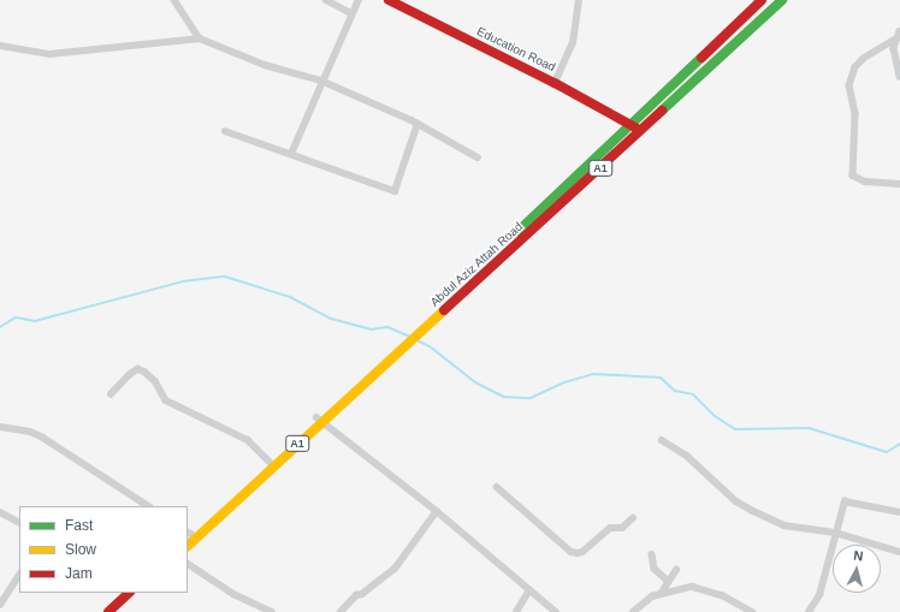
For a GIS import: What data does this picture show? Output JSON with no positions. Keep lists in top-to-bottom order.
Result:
{
  "streets": {
    "main road": ["Education Road", "A1", "Abdul Aziz Attah Road"]
  },
  "crossings": [
    ["Education Road", "Abdul Aziz Attah Road"]
  ],
  "legend": ["Fast", "Slow", "Jam"],
  "north": "top"
}
